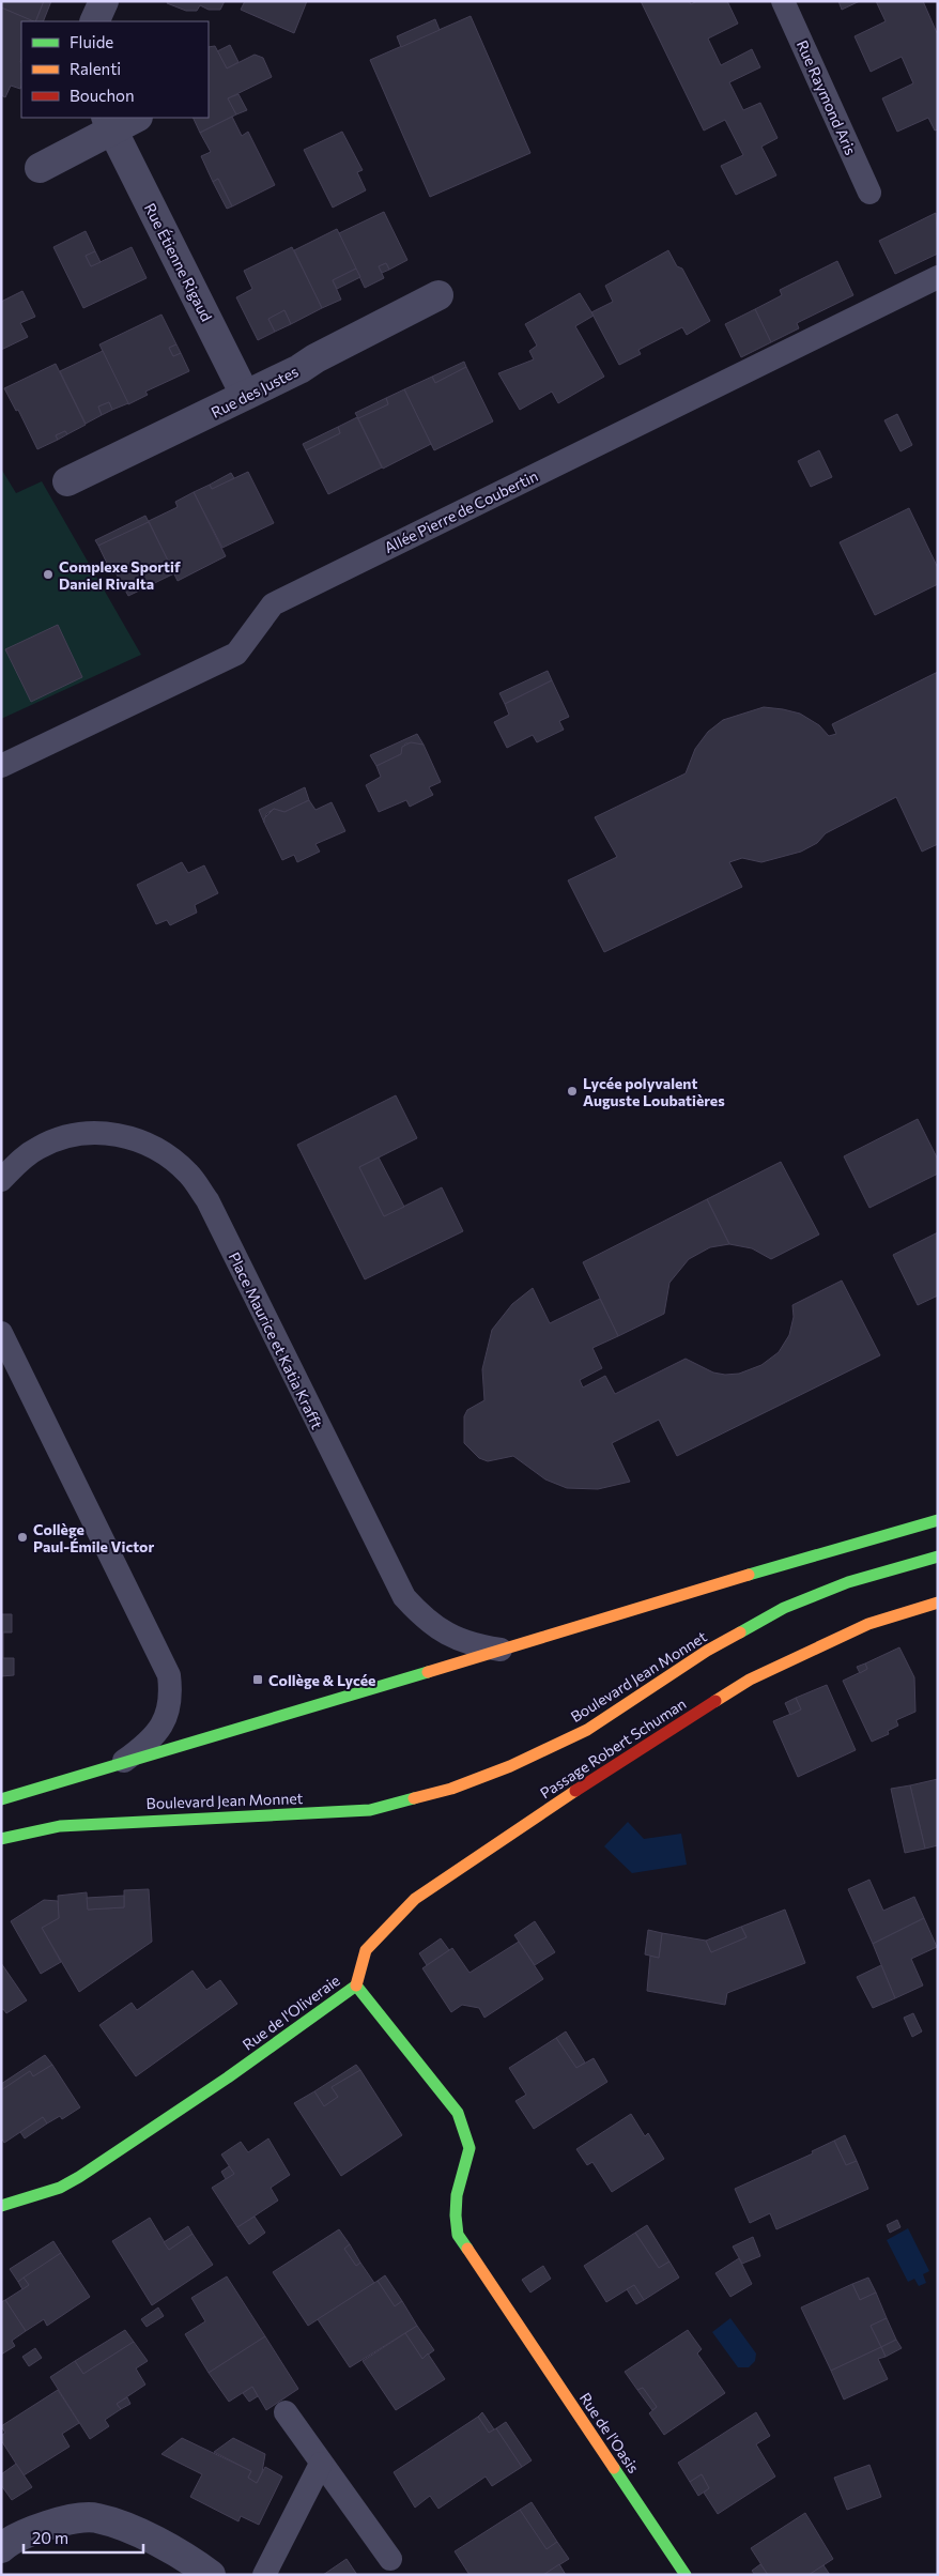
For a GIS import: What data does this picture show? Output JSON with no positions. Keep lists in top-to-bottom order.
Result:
{
  "streets": {
    "street": [
      "Rue Étienne Rigaud",
      "Rue des Justes",
      "Boulevard Jean Monnet",
      "Passage Robert Schuman",
      "Rue de l'Oliveraie",
      "Rue de l'Oasis"
    ],
    "lane": ["Rue Raymond Aris", "Allée Pierre de Coubertin", "Place Maurice et Katia Krafft"]
  },
  "crossings": [
    ["Rue Étienne Rigaud", "Rue des Justes"],
    ["Passage Robert Schuman", "Rue de l'Oliveraie"],
    ["Rue de l'Oliveraie", "Rue de l'Oasis"]
  ],
  "places": {
    "other": ["Complexe Sportif Daniel Rivalta", "Lycée polyvalent Auguste Loubatières", "Collège Paul-Émile Victor"],
    "transit": ["Collège & Lycée"]
  },
  "legend": ["Fluide", "Ralenti", "Bouchon"],
  "scale_bar": "20 m"
}
